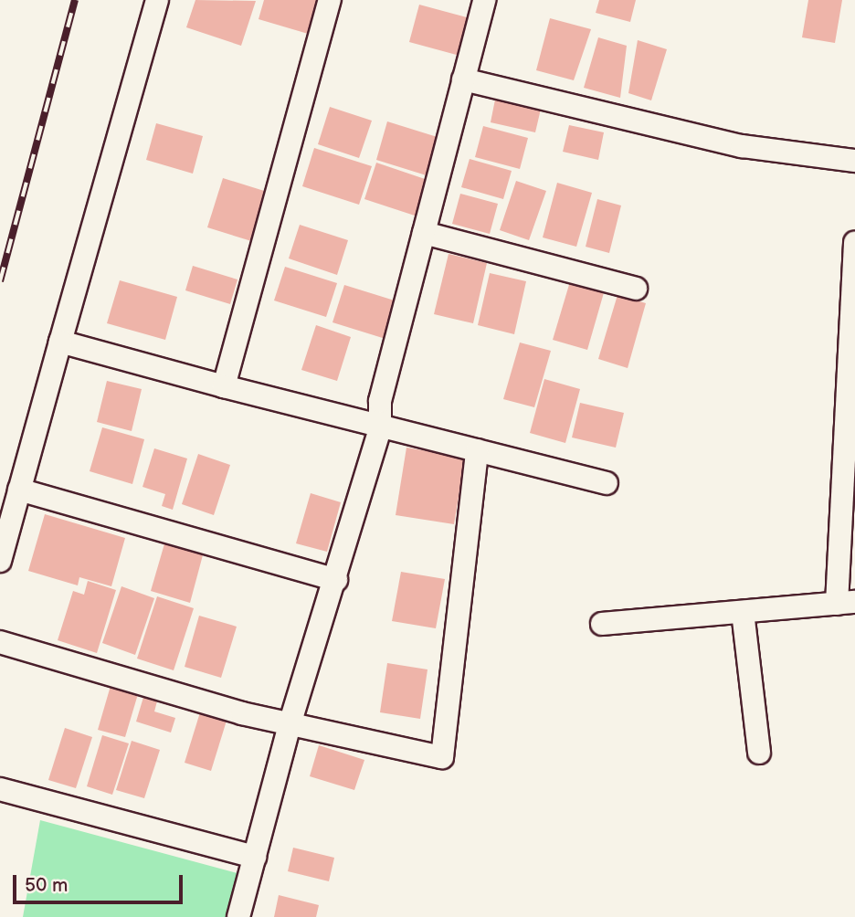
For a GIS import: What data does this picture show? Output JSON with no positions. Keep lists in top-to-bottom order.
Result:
{
  "scale_bar": "50 m"
}
